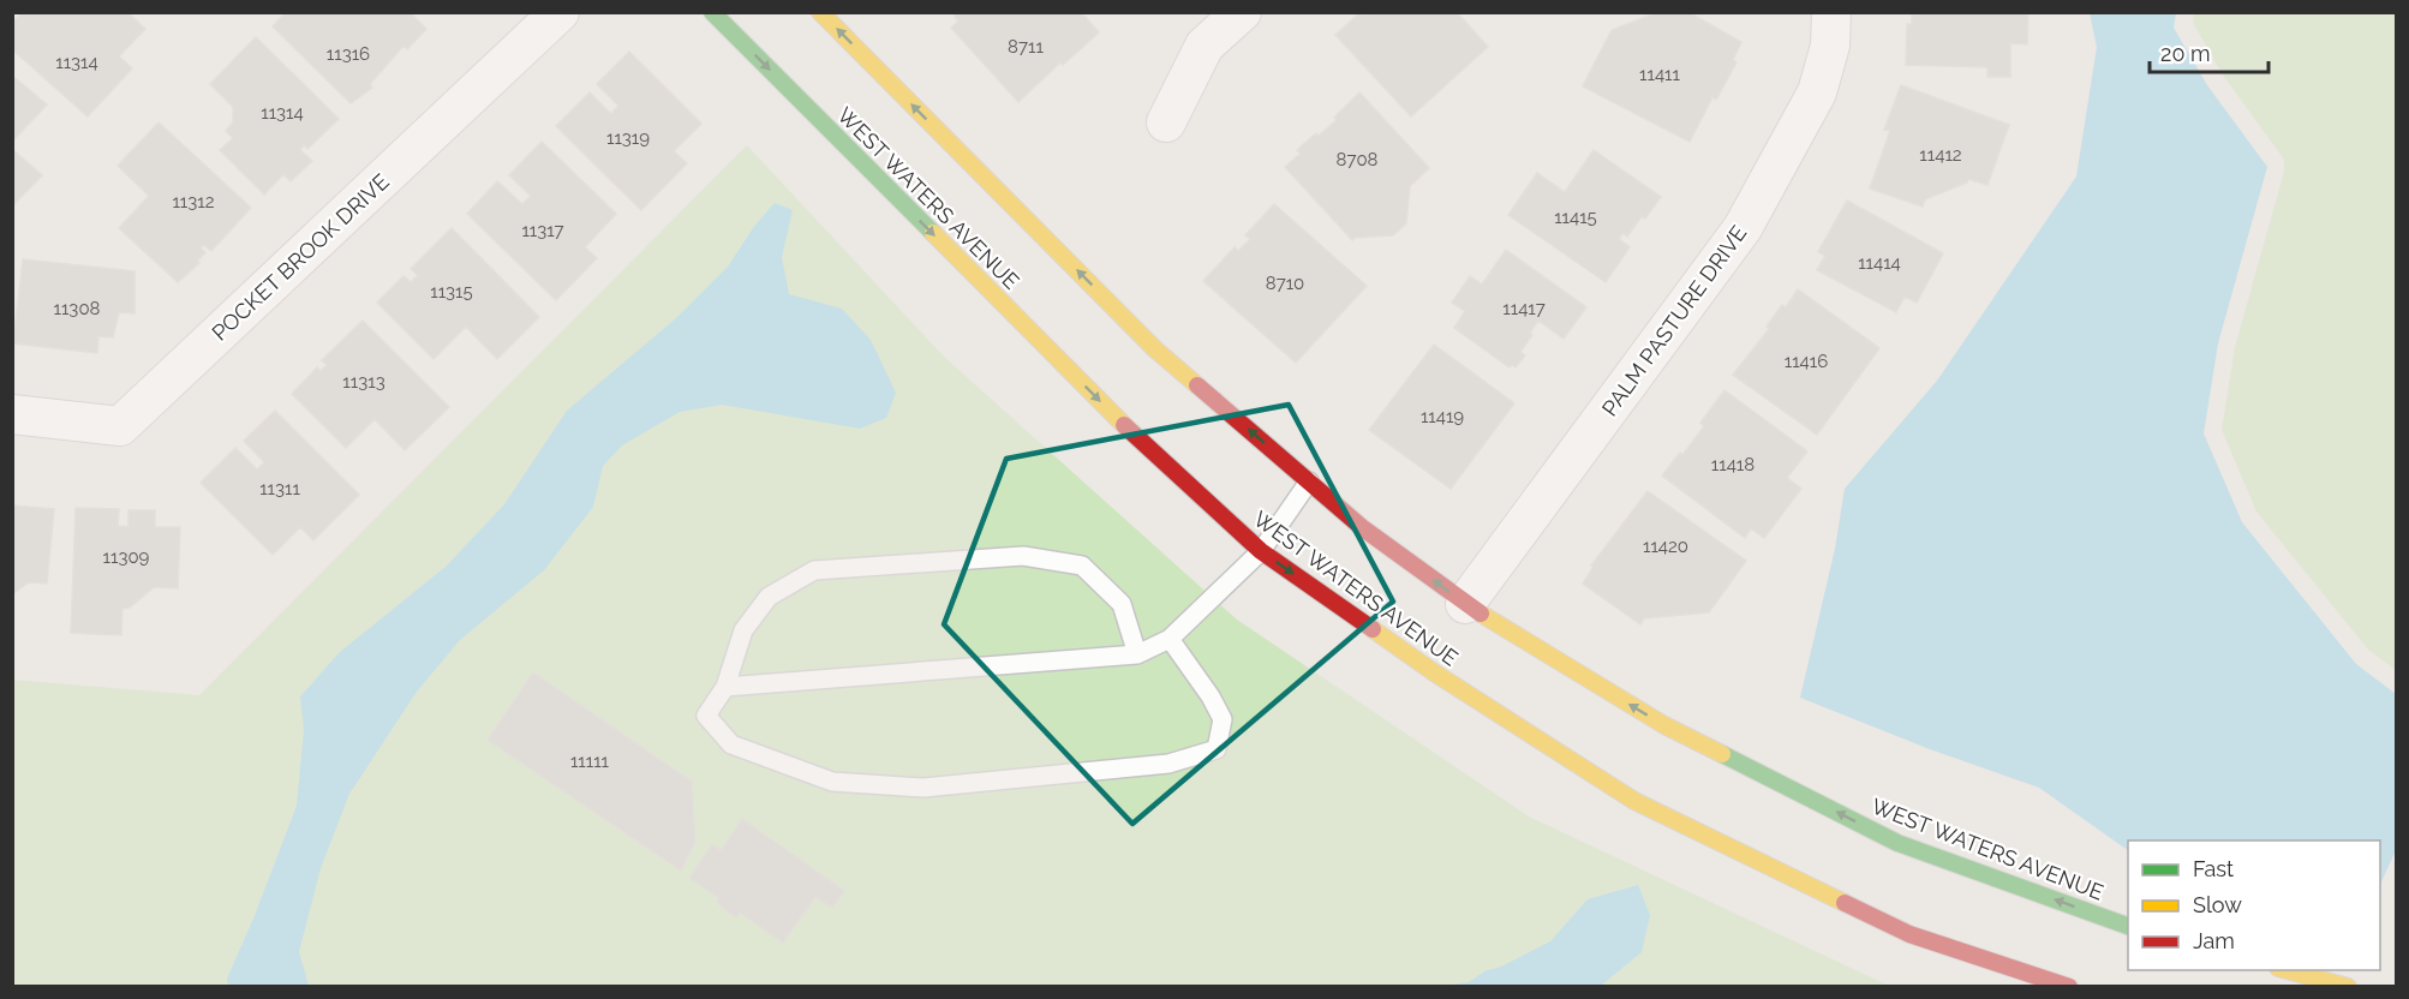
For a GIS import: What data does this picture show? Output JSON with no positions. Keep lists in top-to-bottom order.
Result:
{
  "streets": {
    "street": ["WEST WATERS AVENUE", "POCKET BROOK DRIVE", "PALM PASTURE DRIVE"]
  },
  "crossings": [
    ["WEST WATERS AVENUE", "PALM PASTURE DRIVE"]
  ],
  "house_numbers": [
    "8711",
    "11316",
    "11314",
    "11411",
    "11314",
    "11319",
    "11412",
    "8708",
    "11312",
    "11415",
    "11317",
    "11414",
    "8710",
    "11315",
    "11308",
    "11417",
    "11416",
    "11313",
    "11419",
    "11418",
    "11311",
    "11420",
    "11309",
    "11111"
  ],
  "legend": ["Fast", "Slow", "Jam"],
  "scale_bar": "20 m"
}
